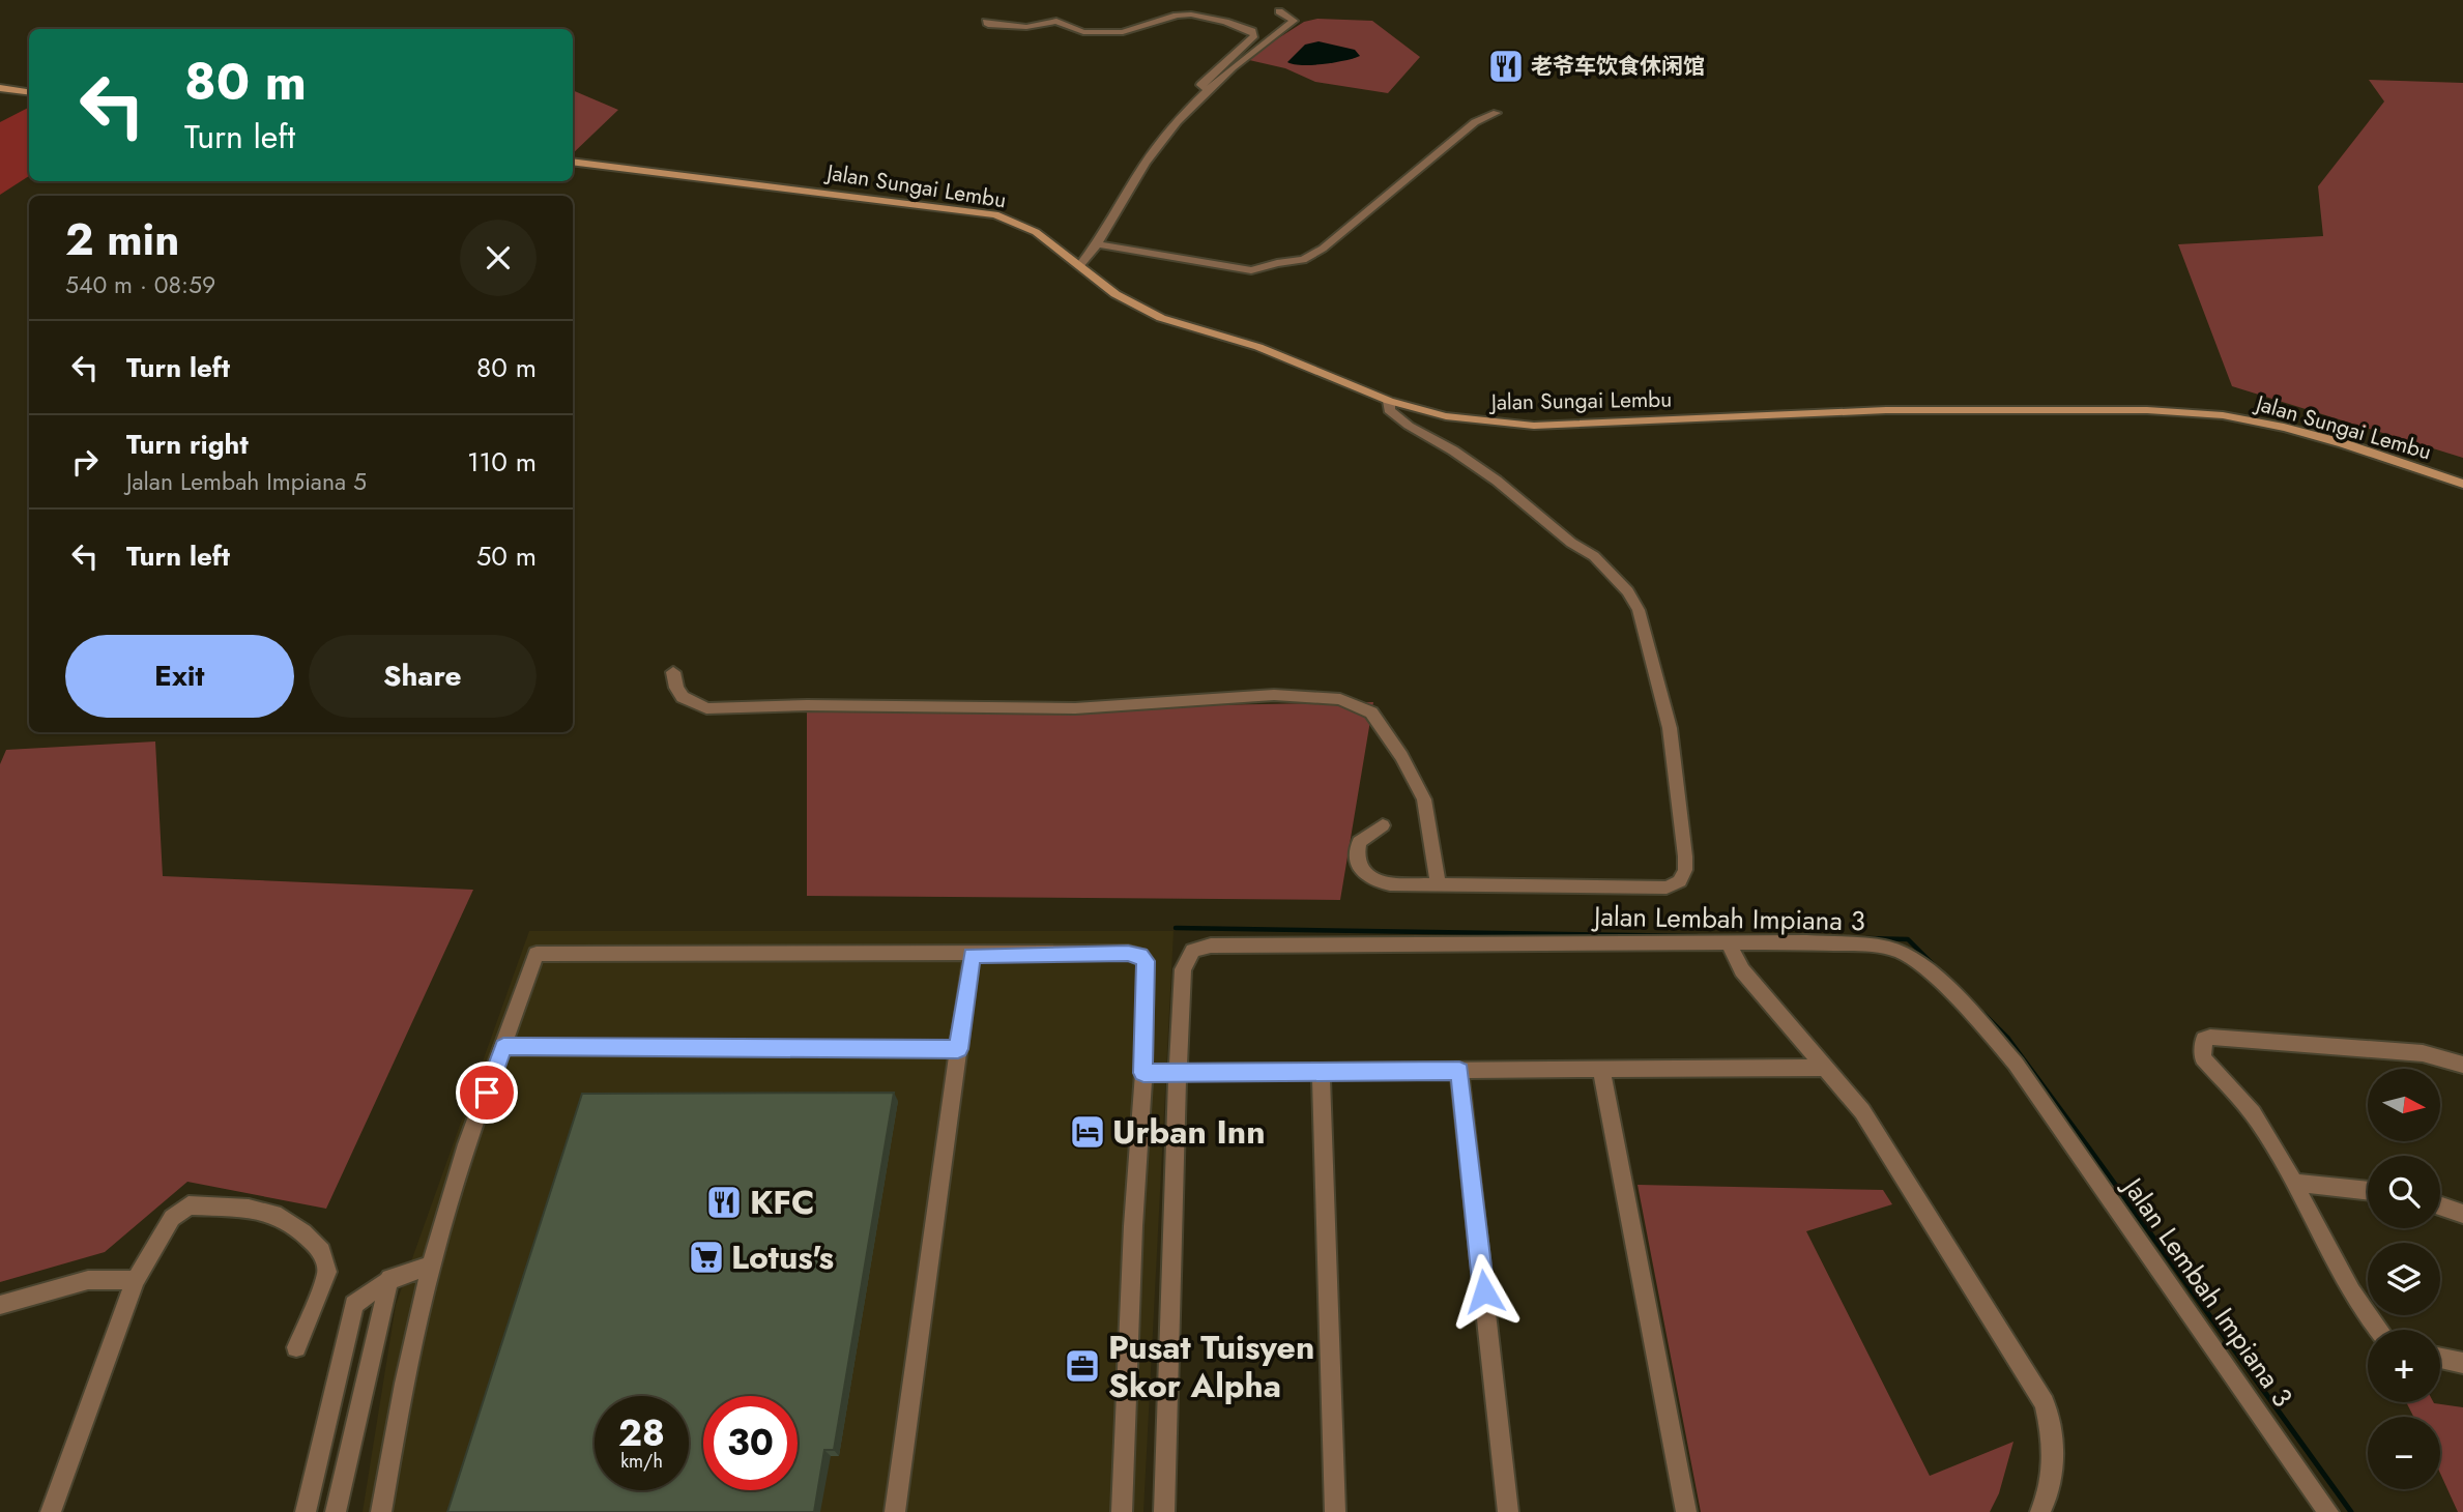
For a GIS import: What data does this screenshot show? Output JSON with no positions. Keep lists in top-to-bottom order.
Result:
{
  "streets": {
    "main road": ["Jalan Sungai Lembu"],
    "street": ["Jalan Lembah Impiana 3"]
  },
  "places": {
    "restaurant": ["老爷车饮食休闲馆", "KFC"],
    "hotel": ["Urban Inn"],
    "supermarket": ["Lotus's"],
    "office": ["Pusat Tuisyen Skor Alpha"]
  },
  "north": "right",
  "page": {
    "turn": ["80 m", "Turn left"],
    "heading": ["2 min", "540 m · 08:59"],
    "list": [
      {
        "name": "Turn left",
        "value": "80 m"
      },
      {
        "name": "Turn right",
        "note": "Jalan Lembah Impiana 5",
        "value": "110 m"
      },
      {
        "name": "Turn left",
        "value": "50 m"
      }
    ],
    "buttons": ["Exit", "Share"],
    "map_buttons": ["+", "−"],
    "speed": "28 km/h",
    "limit": "30"
  }
}
